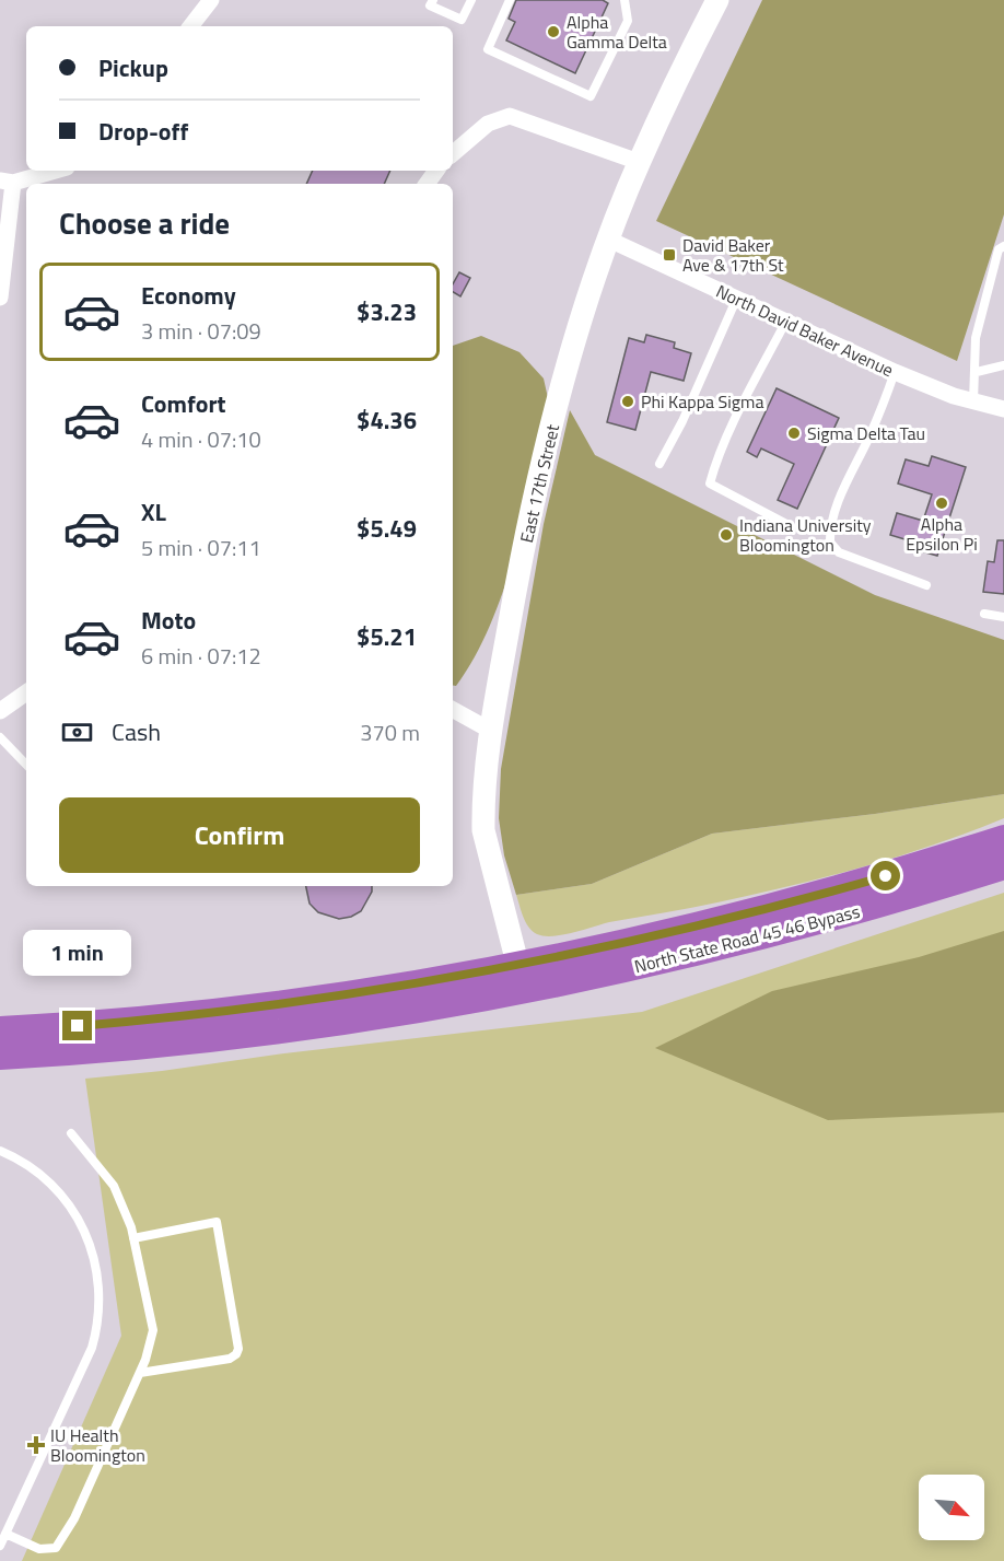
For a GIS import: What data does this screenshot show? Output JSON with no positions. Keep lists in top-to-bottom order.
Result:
{
  "streets": {
    "highway": ["North State Road 45 46 Bypass"],
    "main road": ["East 17th Street"],
    "street": ["North David Baker Avenue"]
  },
  "crossings": [
    ["North David Baker Avenue", "East 17th Street"],
    ["East 17th Street", "North State Road 45 46 Bypass"]
  ],
  "places": {
    "other": [
      "Alpha Gamma Delta",
      "Phi Kappa Sigma",
      "Sigma Delta Tau",
      "Alpha Epsilon Pi",
      "Indiana University Bloomington"
    ],
    "transit": ["David Baker Ave & 17th St"],
    "health": ["IU Health Bloomington"]
  },
  "north": "bottom right",
  "page": {
    "banner": ["Pickup", "Drop-off"],
    "heading": "Choose a ride",
    "list": [
      {
        "name": "Economy",
        "note": "3 min · 07:09",
        "value": "$3.23"
      },
      {
        "name": "Comfort",
        "note": "4 min · 07:10",
        "value": "$4.36"
      },
      {
        "name": "XL",
        "note": "5 min · 07:11",
        "value": "$5.49"
      },
      {
        "name": "Moto",
        "note": "6 min · 07:12",
        "value": "$5.21"
      }
    ],
    "pay": ["Cash", "370 m"],
    "buttons": "Confirm",
    "bubble": "1 min"
  }
}
